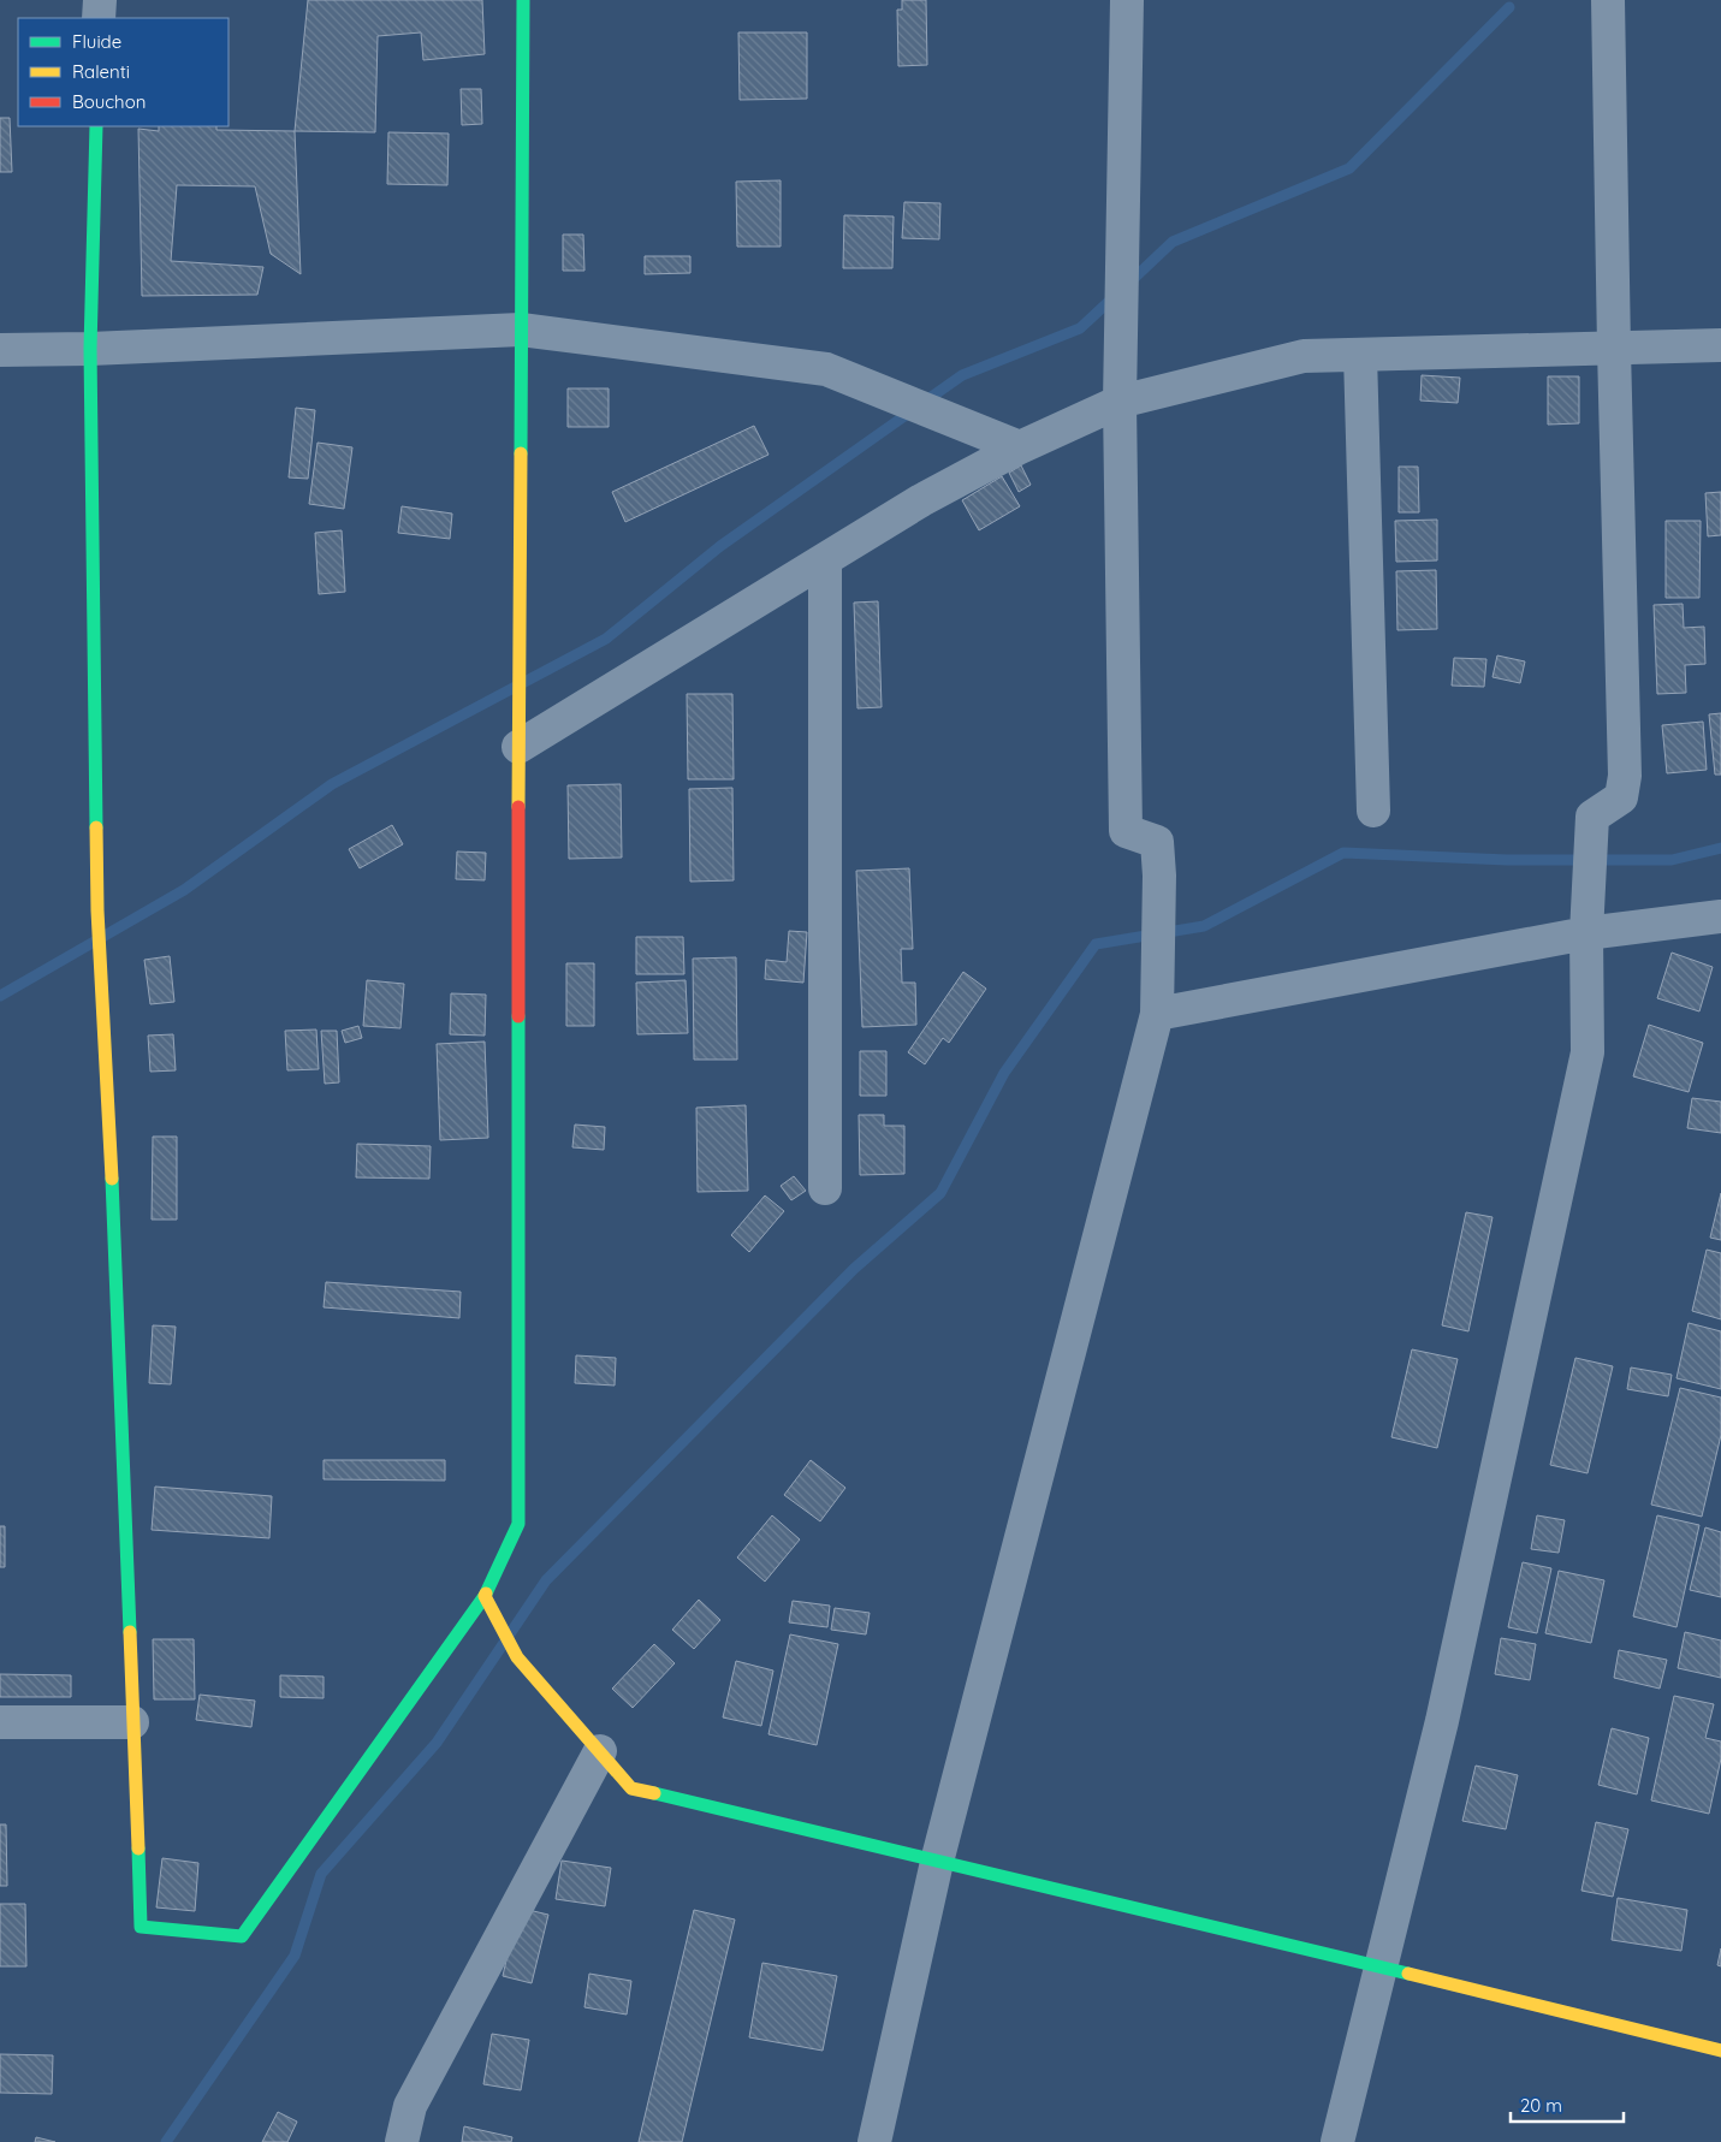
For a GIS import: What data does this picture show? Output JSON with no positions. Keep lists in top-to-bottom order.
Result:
{
  "legend": ["Fluide", "Ralenti", "Bouchon"],
  "scale_bar": "20 m"
}
